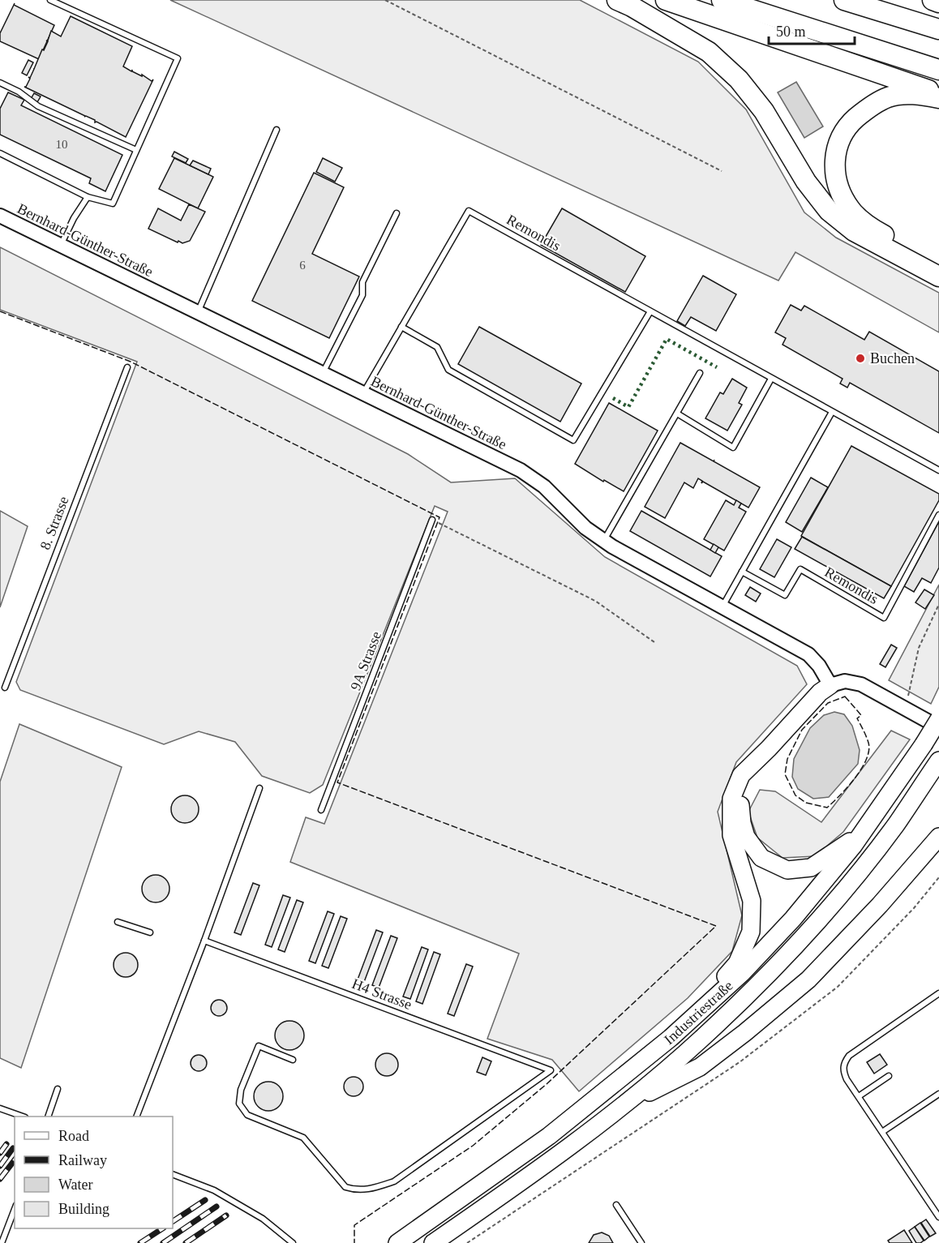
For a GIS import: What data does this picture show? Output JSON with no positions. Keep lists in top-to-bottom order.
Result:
{
  "streets": {
    "highway": ["Industriestraße"],
    "street": ["Bernhard-Günther-Straße"],
    "lane": [
      "Remondis",
      "8. Strasse",
      "9A Strasse",
      "H4 Strasse"
    ]
  },
  "crossings": [
    ["Remondis", "Bernhard-Günther-Straße"]
  ],
  "places": ["Buchen"],
  "house_numbers": ["10", "6"],
  "legend": [
    "Road",
    "Railway",
    "Water",
    "Building"
  ],
  "scale_bar": "50 m"
}
